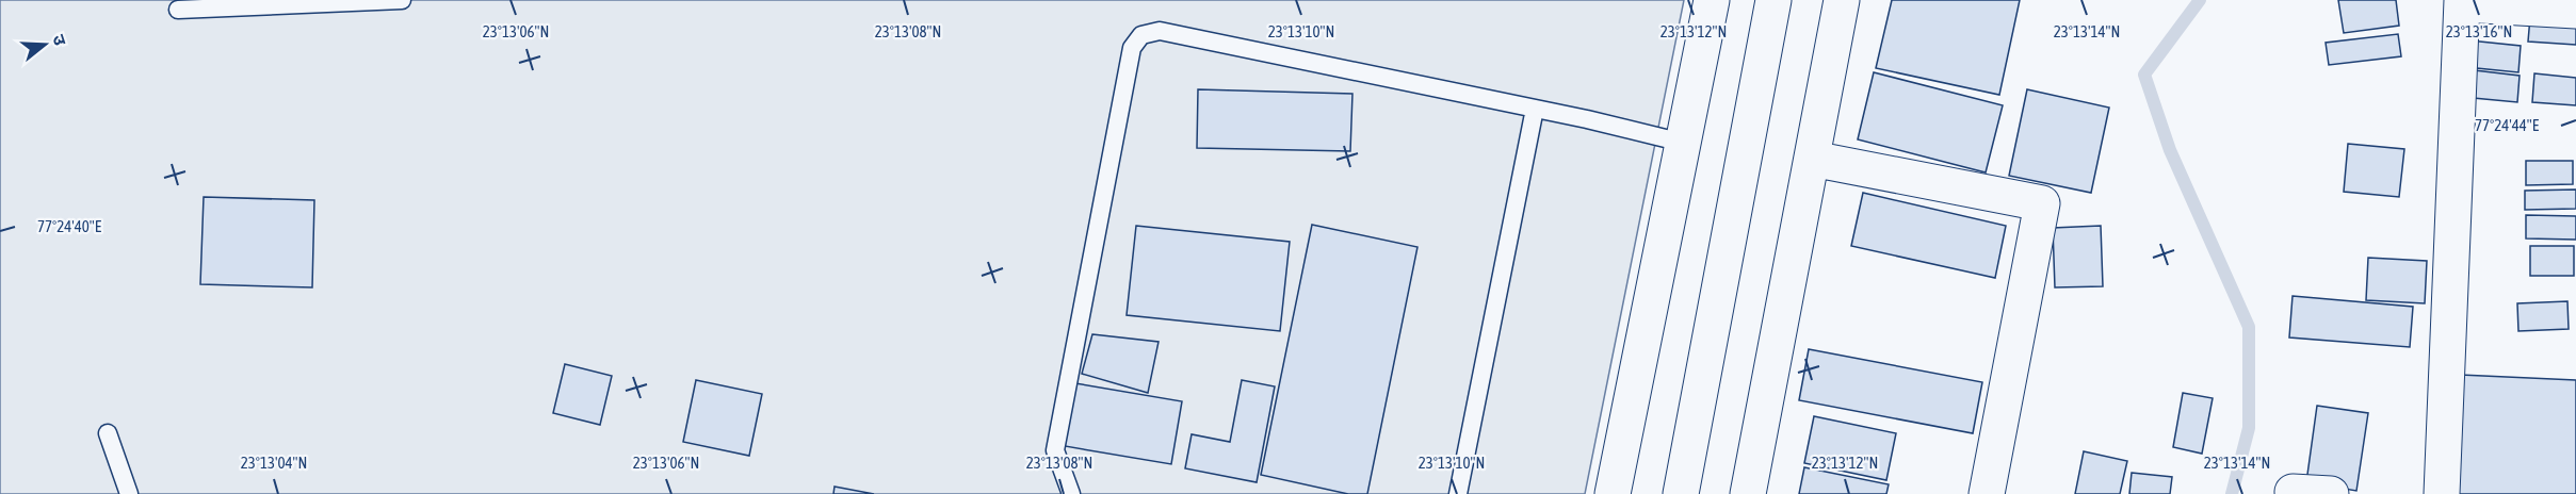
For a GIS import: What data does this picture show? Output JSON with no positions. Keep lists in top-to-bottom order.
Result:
{
  "north": "right",
  "coordinates": [
    "23°13'06\"N",
    "23°13'08\"N",
    "23°13'10\"N",
    "23°13'12\"N",
    "23°13'14\"N",
    "23°13'16\"N",
    "77°24'44\"E",
    "77°24'40\"E",
    "23°13'04\"N"
  ]
}
